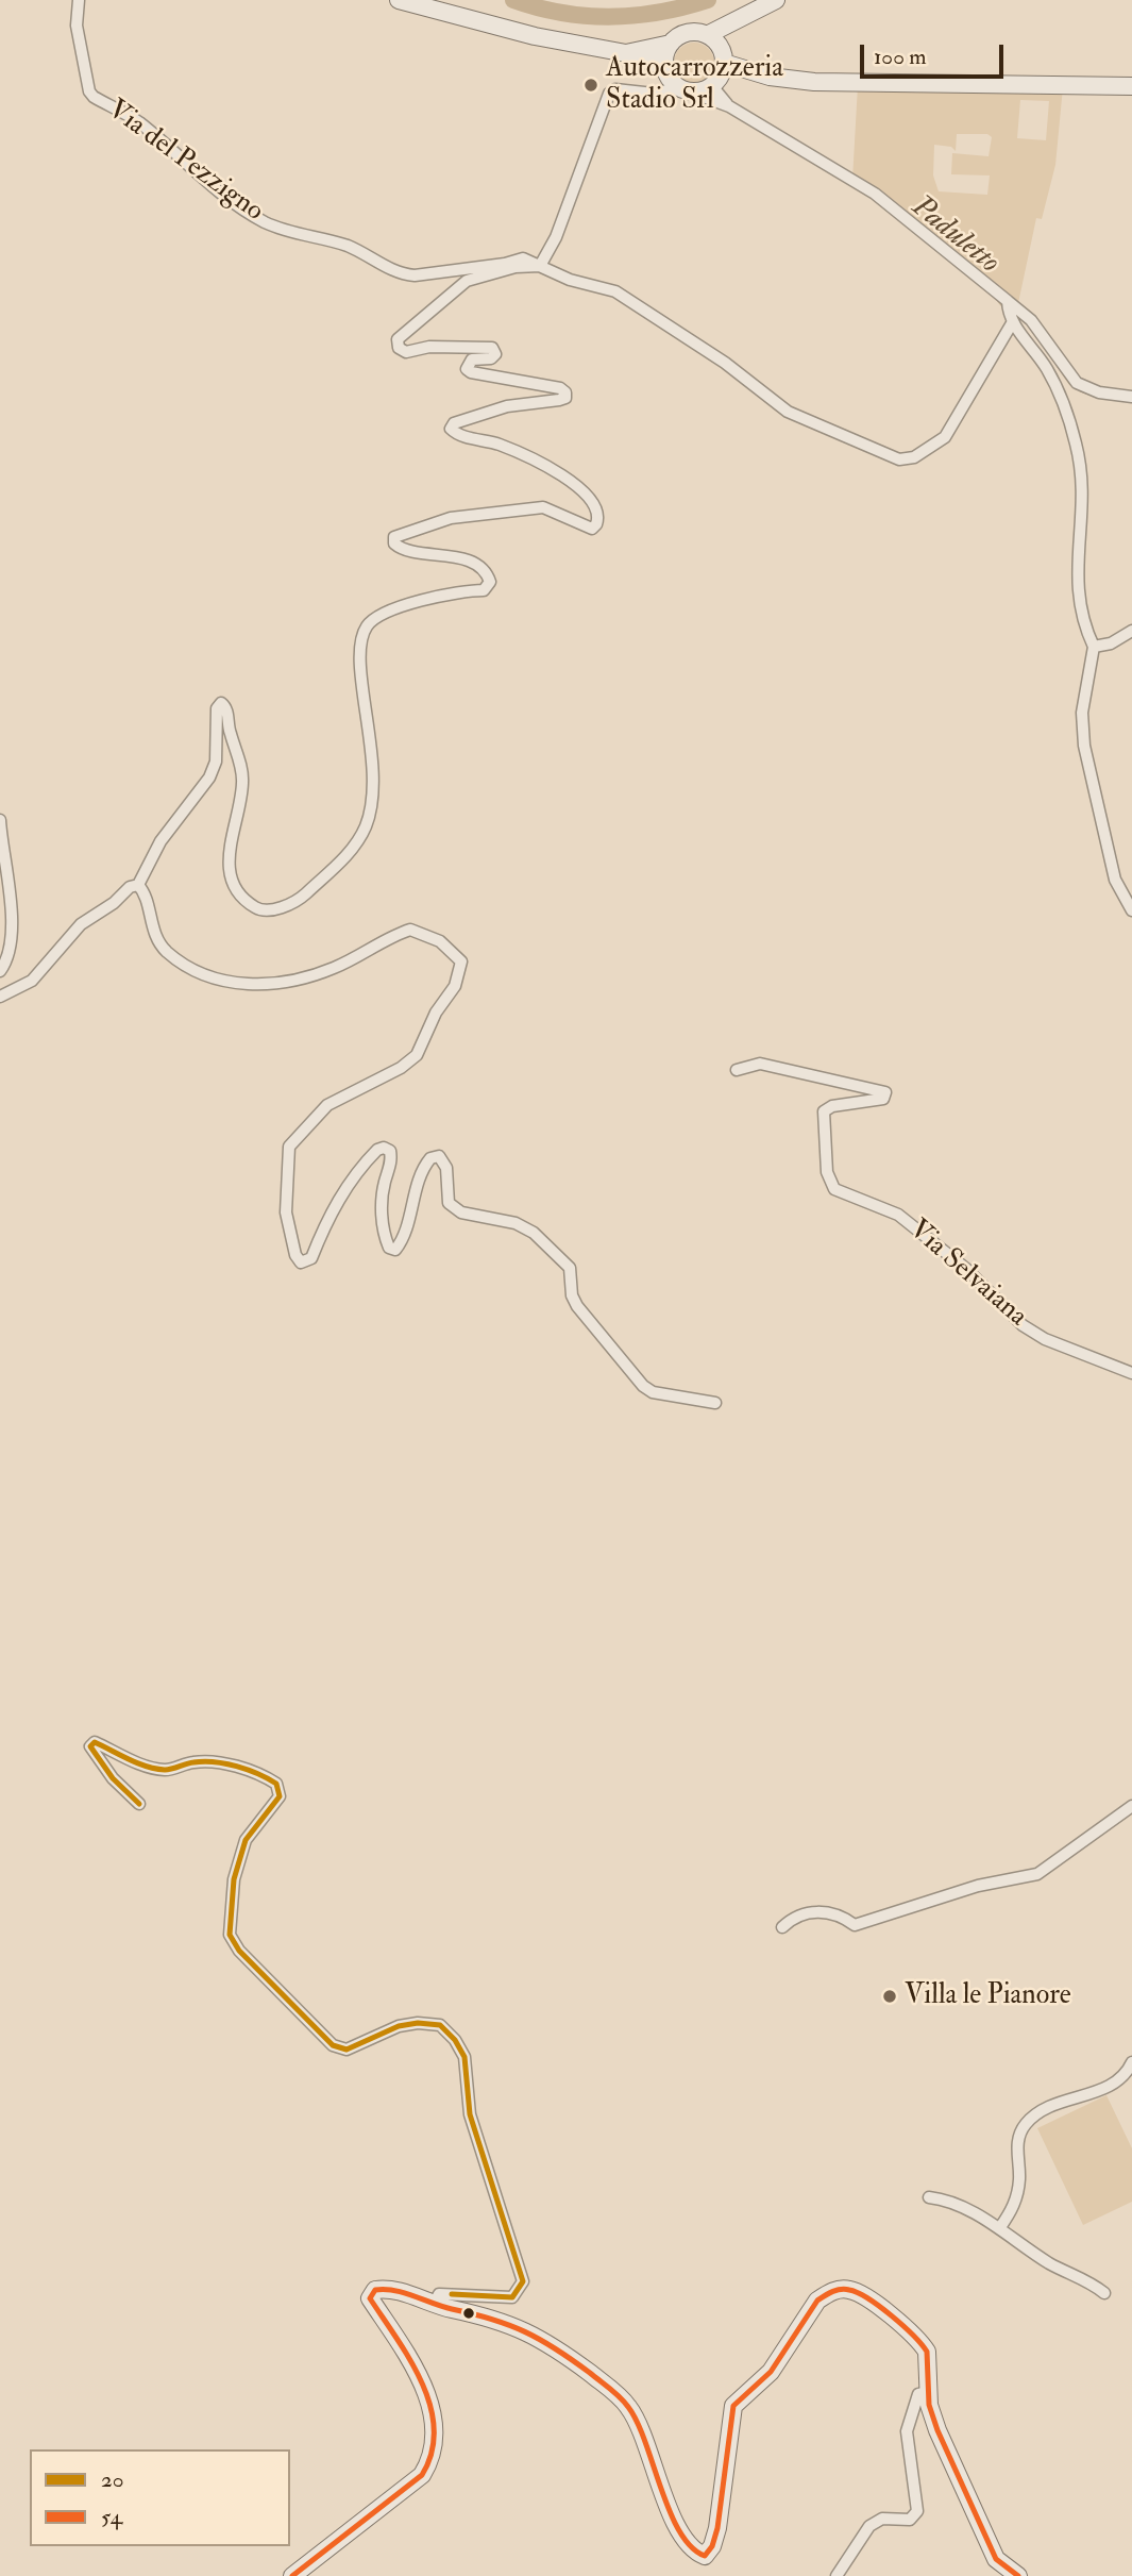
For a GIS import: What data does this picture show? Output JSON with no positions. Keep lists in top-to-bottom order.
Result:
{
  "streets": {
    "street": ["Via del Pezzigno", "Via Selvaiana"]
  },
  "water": ["Paduletto"],
  "places": ["Autocarrozzeria Stadio Srl", "Villa le Pianore"],
  "lines": ["transit line 20", "transit line 54"],
  "legend": ["20", "54"],
  "scale_bar": "100 m"
}
